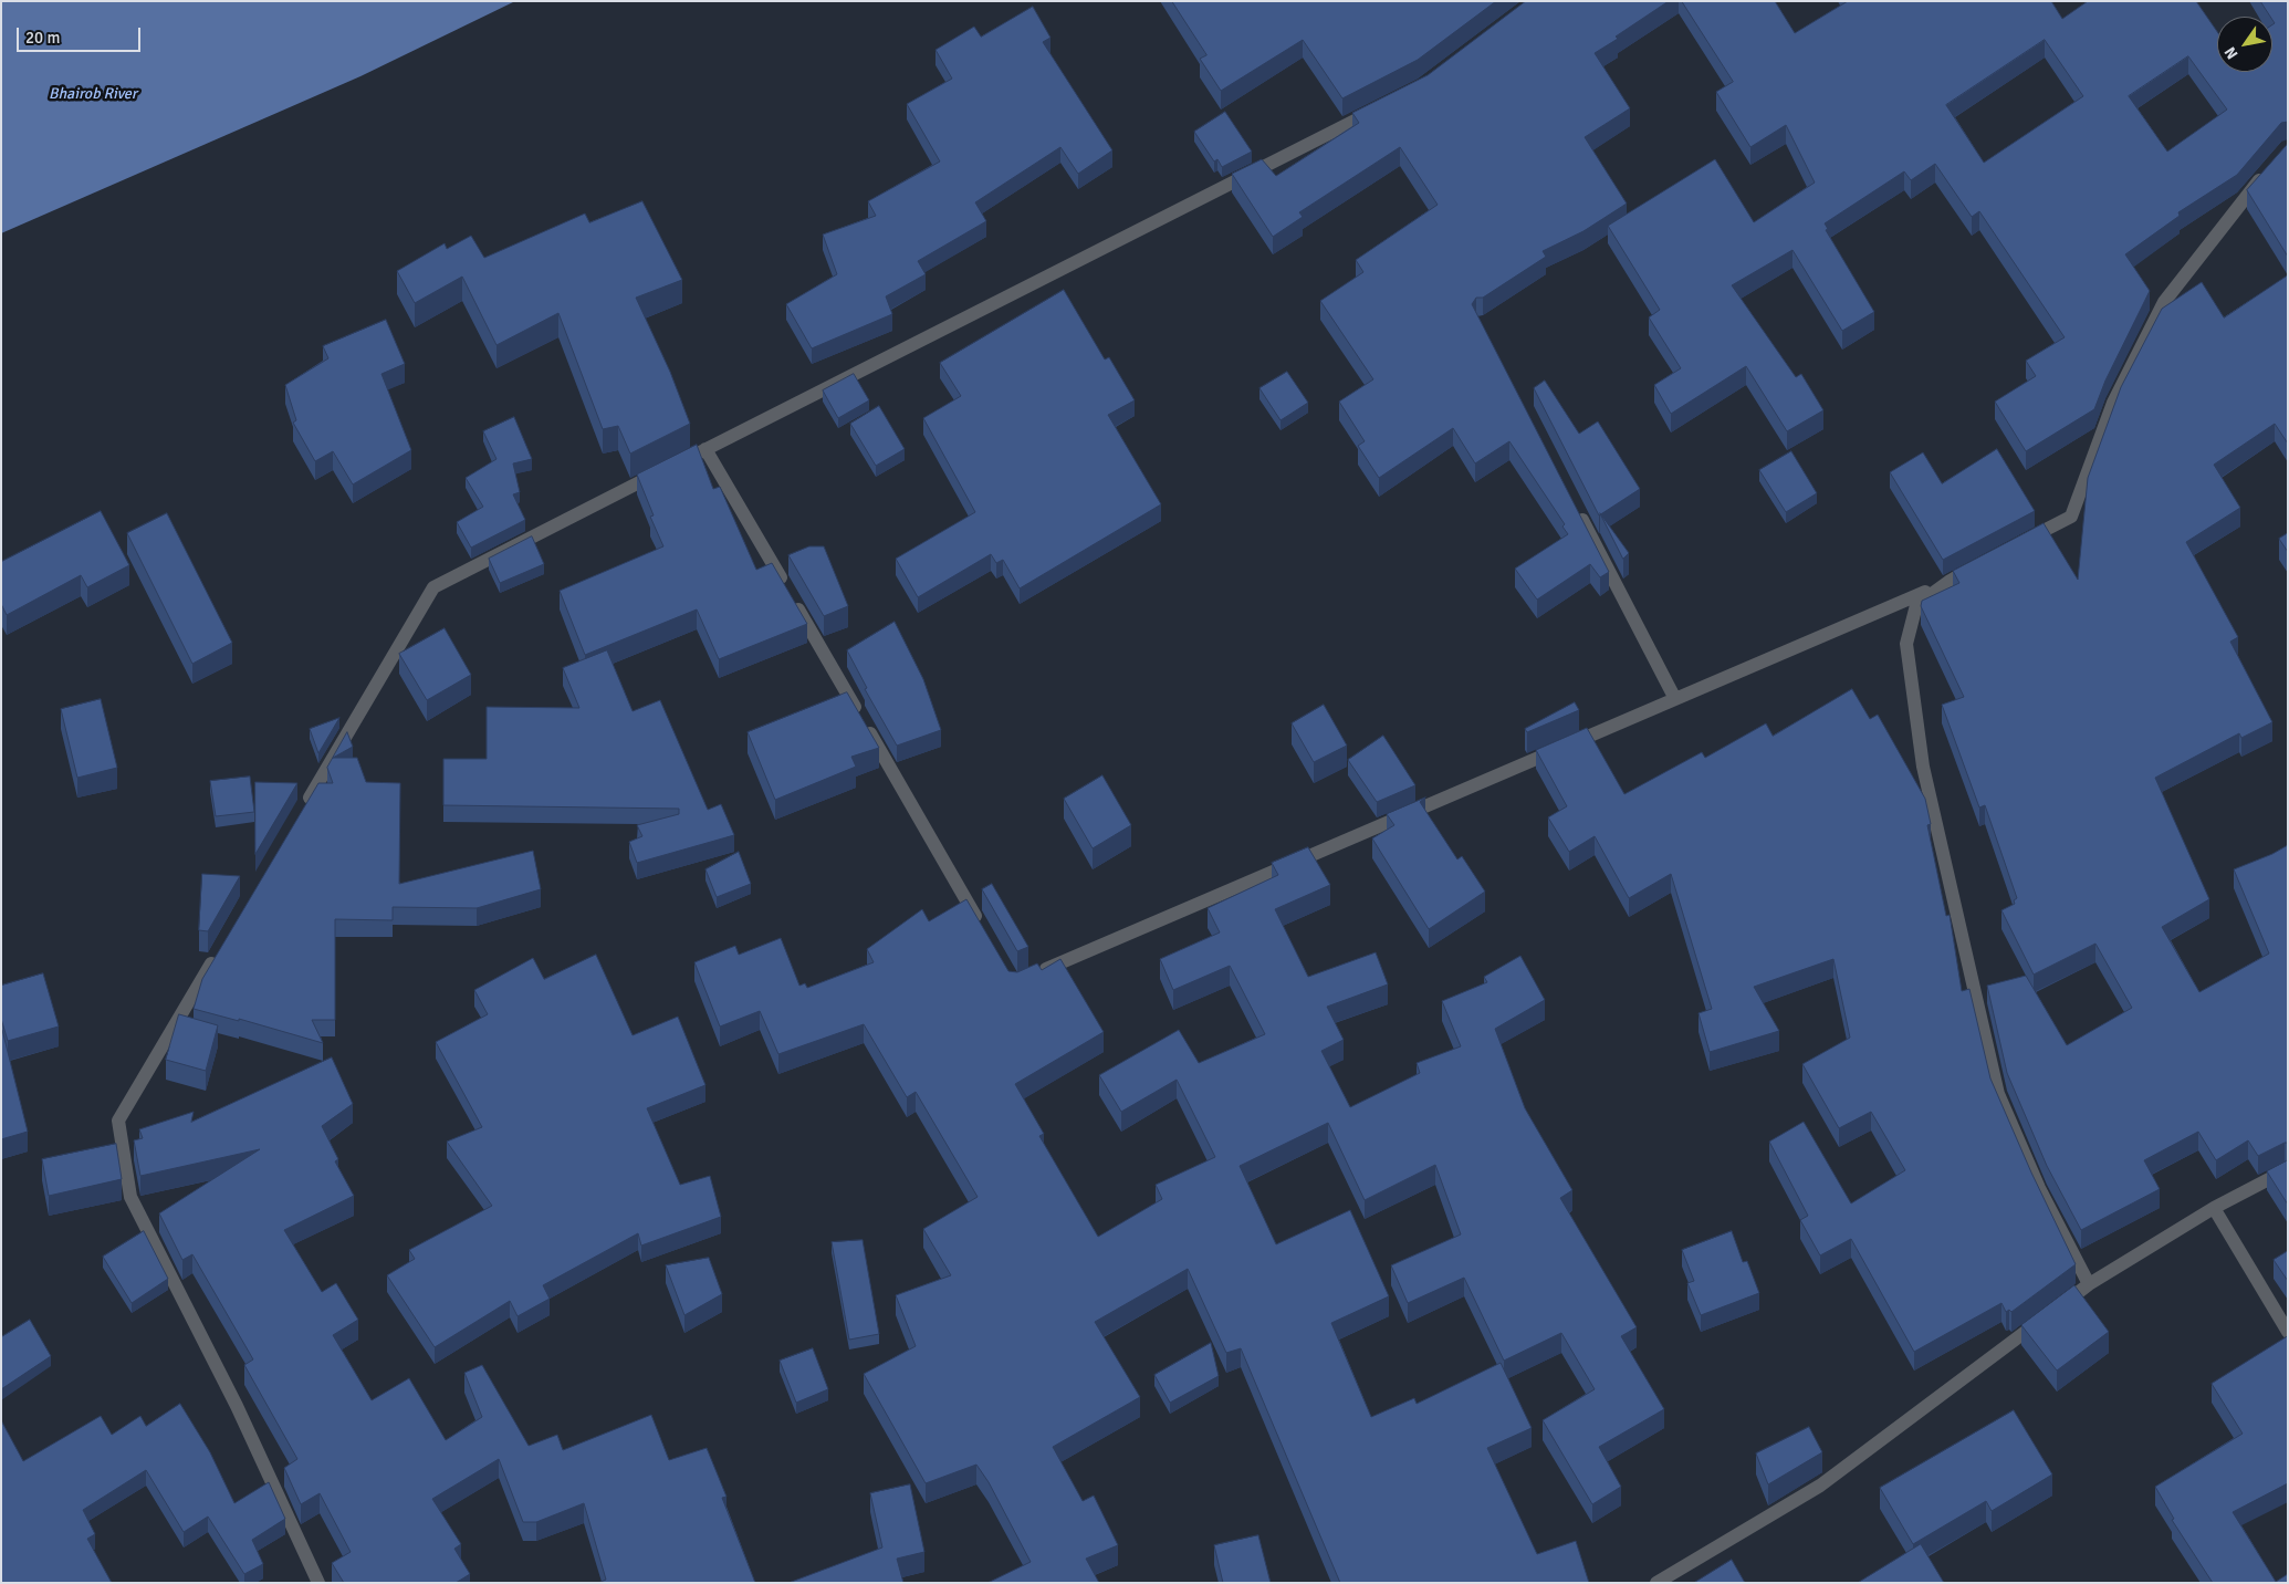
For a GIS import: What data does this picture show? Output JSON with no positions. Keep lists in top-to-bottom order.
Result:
{
  "water": ["Bhairob River"],
  "scale_bar": "20 m",
  "north": "bottom left"
}
